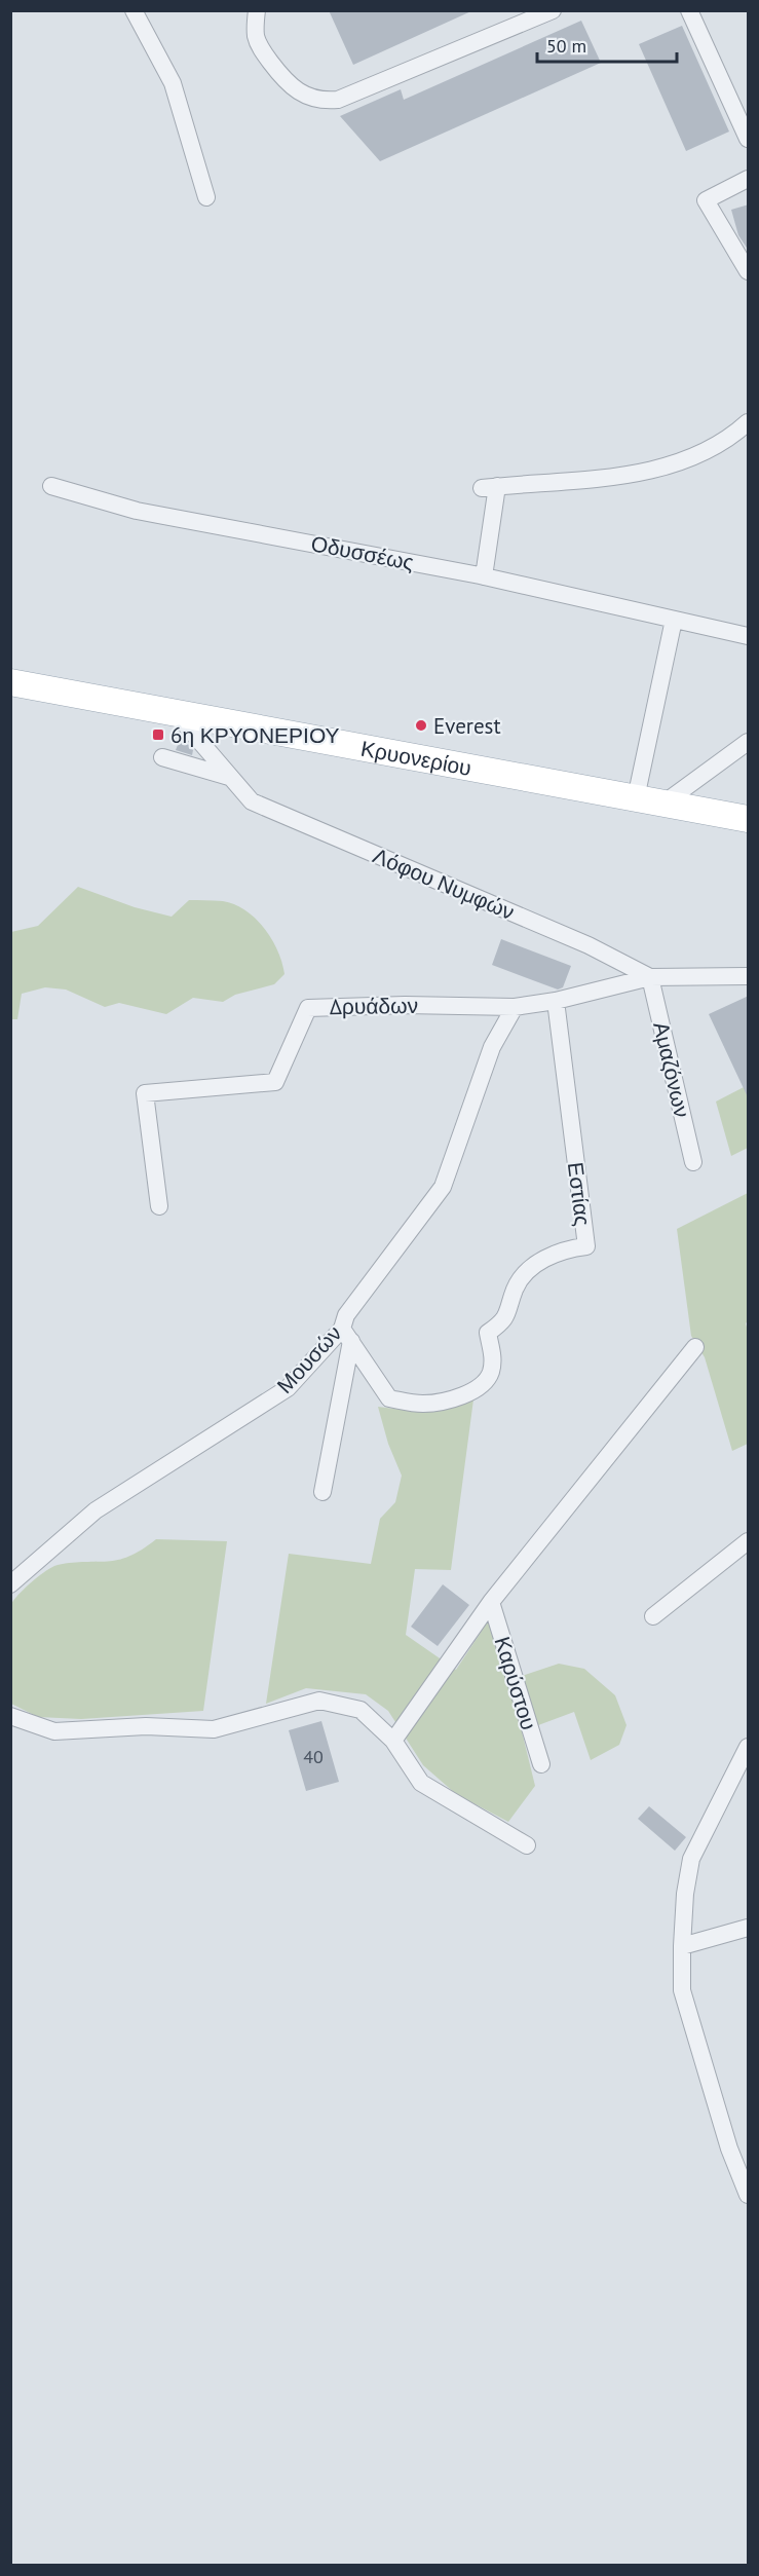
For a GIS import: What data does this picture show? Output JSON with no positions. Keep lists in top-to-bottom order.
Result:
{
  "streets": {
    "main road": ["Κρυονερίου"],
    "street": [
      "Οδυσσέως",
      "Λόφου Νυμφών",
      "Δρυάδων",
      "Αμαζόνων",
      "Εστίας",
      "Μουσών",
      "Καρύστου"
    ]
  },
  "crossings": [
    ["Κρυονερίου", "Λόφου Νυμφών"],
    ["Λόφου Νυμφών", "Δρυάδων"],
    ["Λόφου Νυμφών", "Αμαζόνων"],
    ["Δρυάδων", "Αμαζόνων"],
    ["Δρυάδων", "Εστίας"],
    ["Δρυάδων", "Μουσών"],
    ["Εστίας", "Μουσών"]
  ],
  "places": {
    "other": ["Everest"],
    "transit": ["6η ΚΡΥΟΝΕΡΙΟΥ"]
  },
  "house_numbers": ["40"],
  "scale_bar": "50 m"
}
